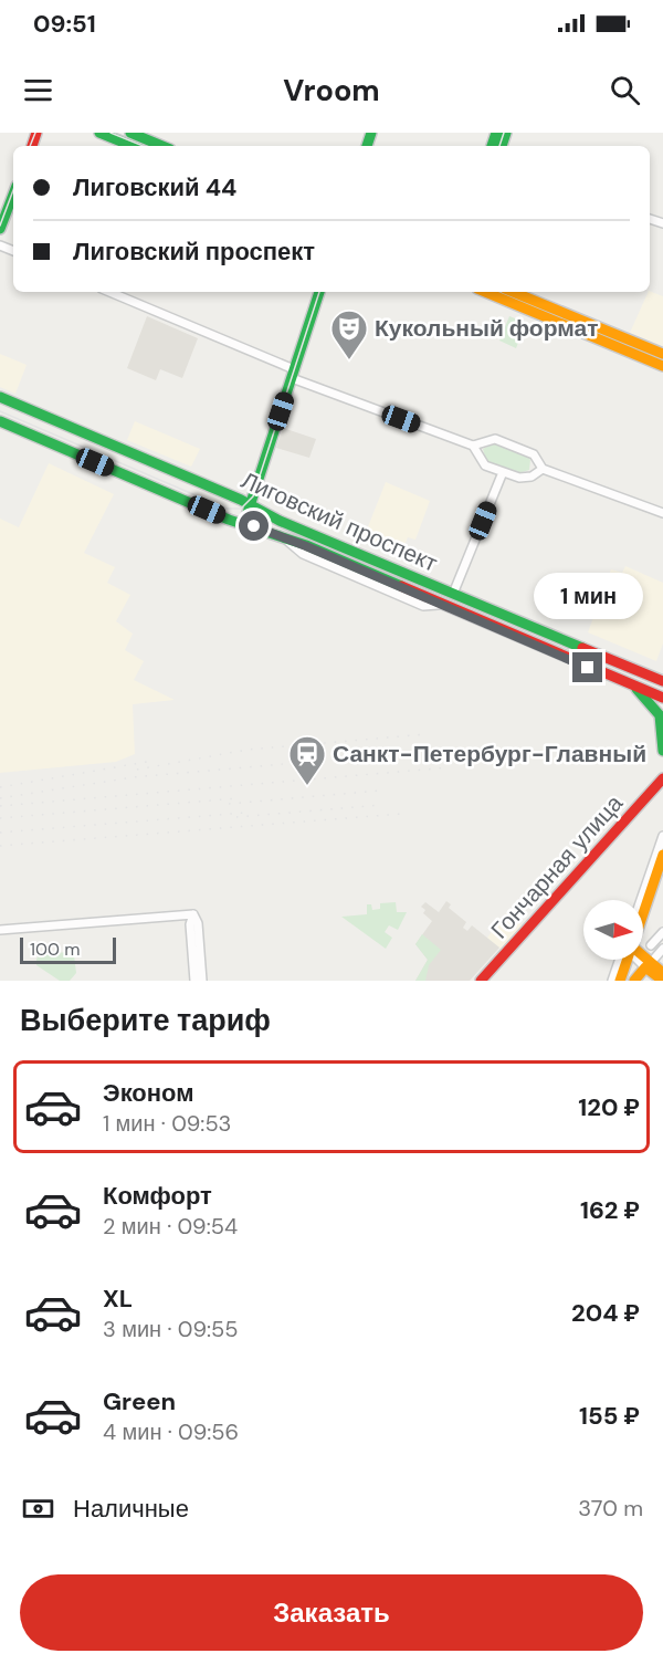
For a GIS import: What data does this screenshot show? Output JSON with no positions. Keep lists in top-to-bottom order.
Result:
{
  "streets": {
    "main road": ["Лиговский проспект", "Гончарная улица"]
  },
  "places": {
    "theatre": ["Кукольный формат"],
    "station": ["Санкт-Петербург-Главный"]
  },
  "scale_bar": "100 m",
  "north": "right",
  "page": {
    "status": "09:51",
    "header": "Vroom",
    "banner": ["Лиговский 44", "Лиговский проспект"],
    "bubble": "1 мин",
    "scale": "100 m",
    "heading": "Выберите тариф",
    "list": [
      {
        "name": "Эконом",
        "note": "1 мин · 09:53",
        "value": "120 ₽"
      },
      {
        "name": "Комфорт",
        "note": "2 мин · 09:54",
        "value": "162 ₽"
      },
      {
        "name": "XL",
        "note": "3 мин · 09:55",
        "value": "204 ₽"
      },
      {
        "name": "Green",
        "note": "4 мин · 09:56",
        "value": "155 ₽"
      }
    ],
    "pay": ["Наличные", "370 m"],
    "buttons": "Заказать"
  }
}
